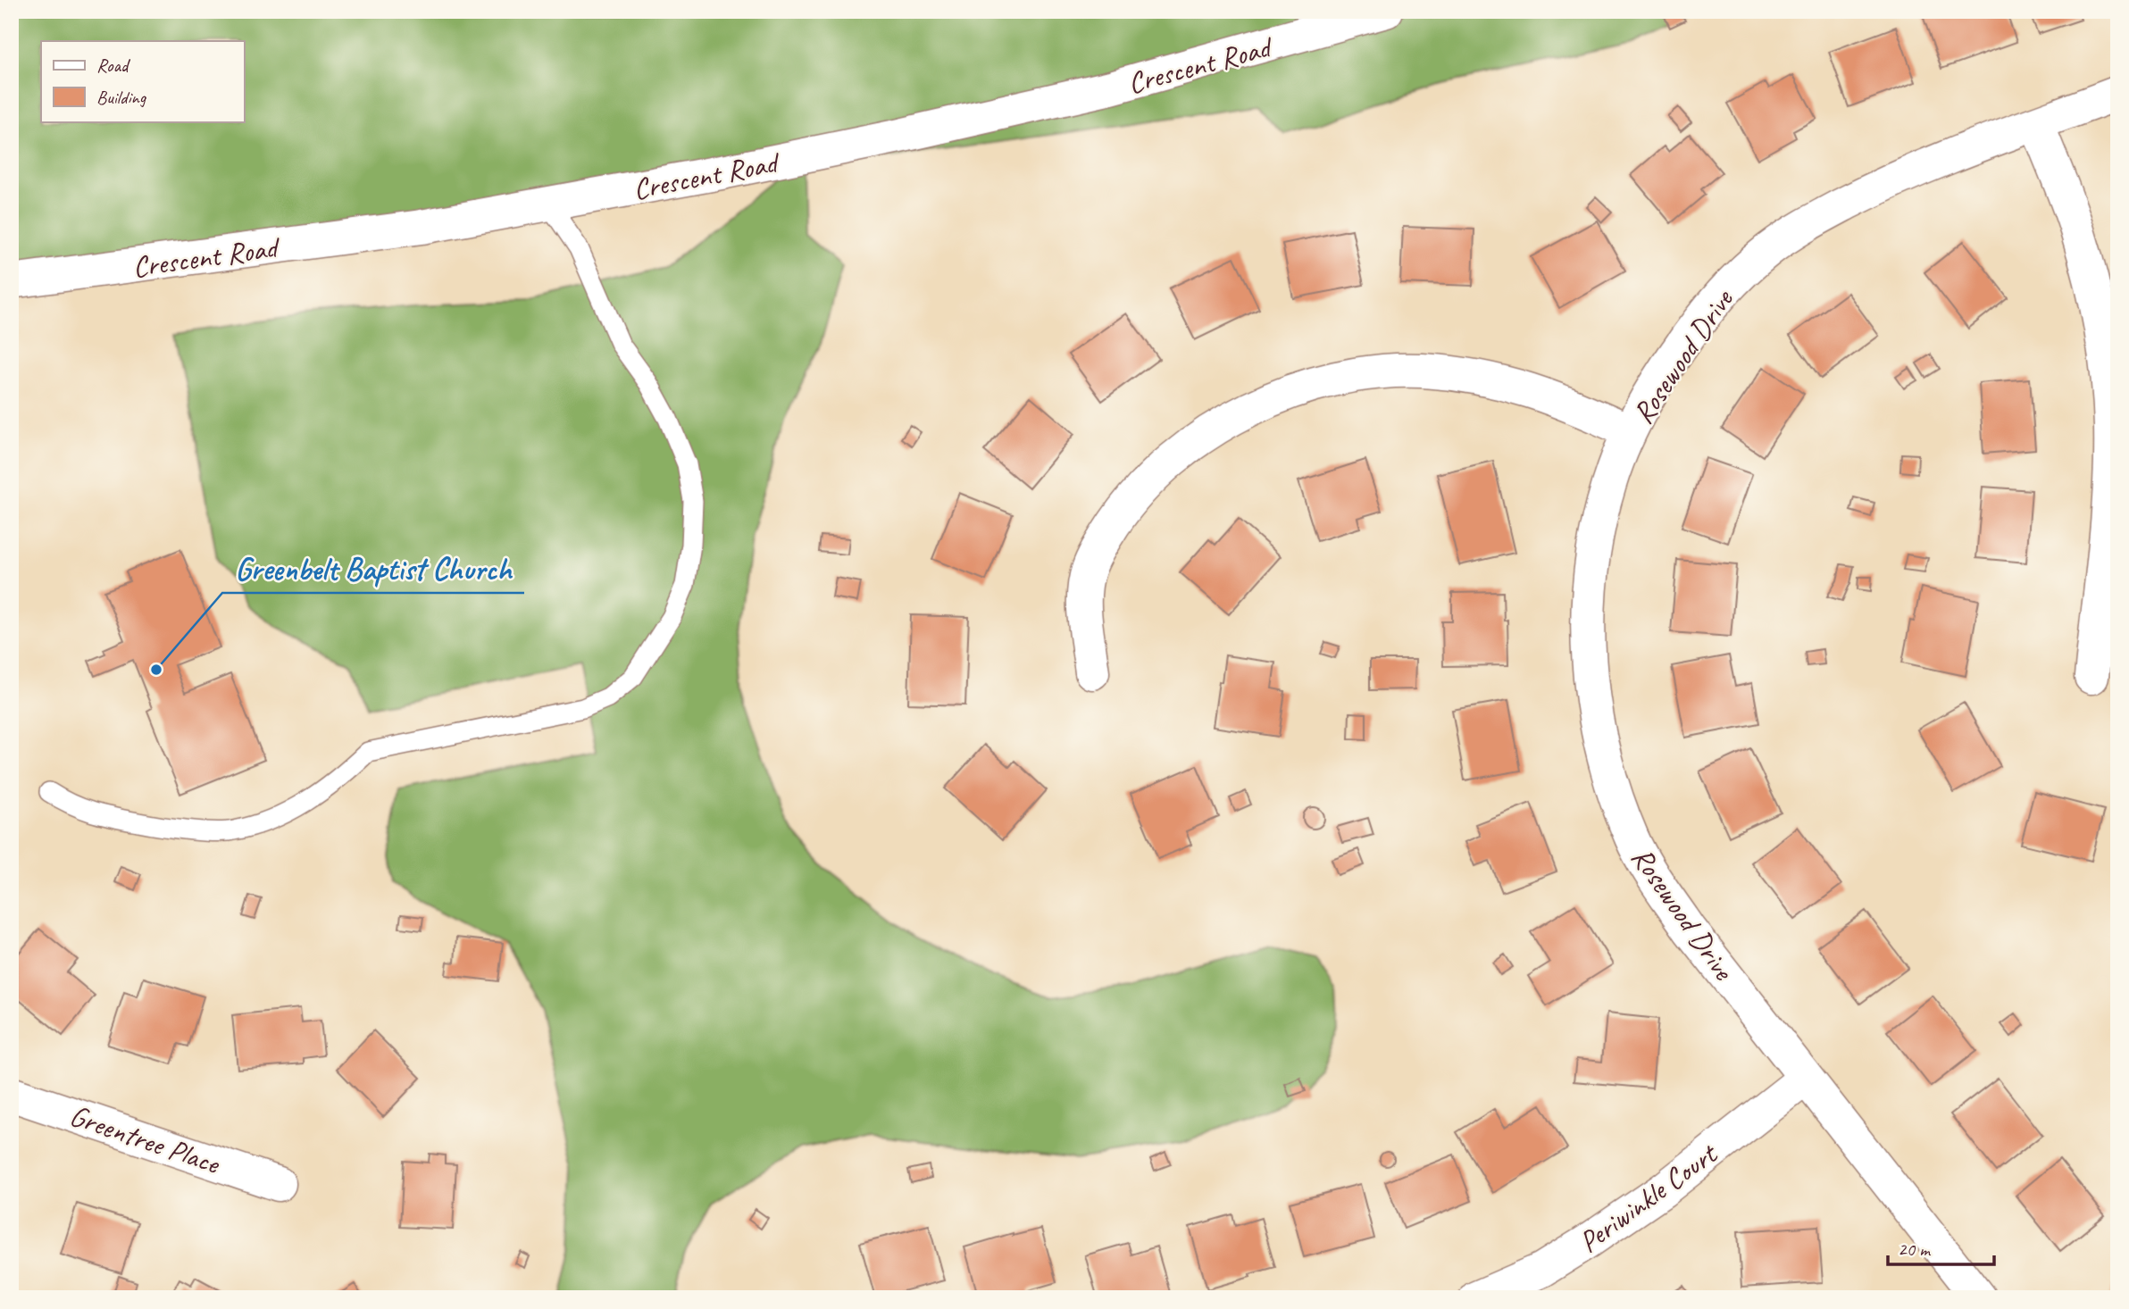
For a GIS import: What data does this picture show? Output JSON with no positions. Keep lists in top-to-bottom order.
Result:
{
  "streets": {
    "street": [
      "Crescent Road",
      "Rosewood Drive",
      "Greentree Place",
      "Periwinkle Court"
    ]
  },
  "crossings": [
    ["Rosewood Drive", "Periwinkle Court"]
  ],
  "places": ["Greenbelt Baptist Church"],
  "legend": ["Road", "Building"],
  "scale_bar": "20 m"
}
